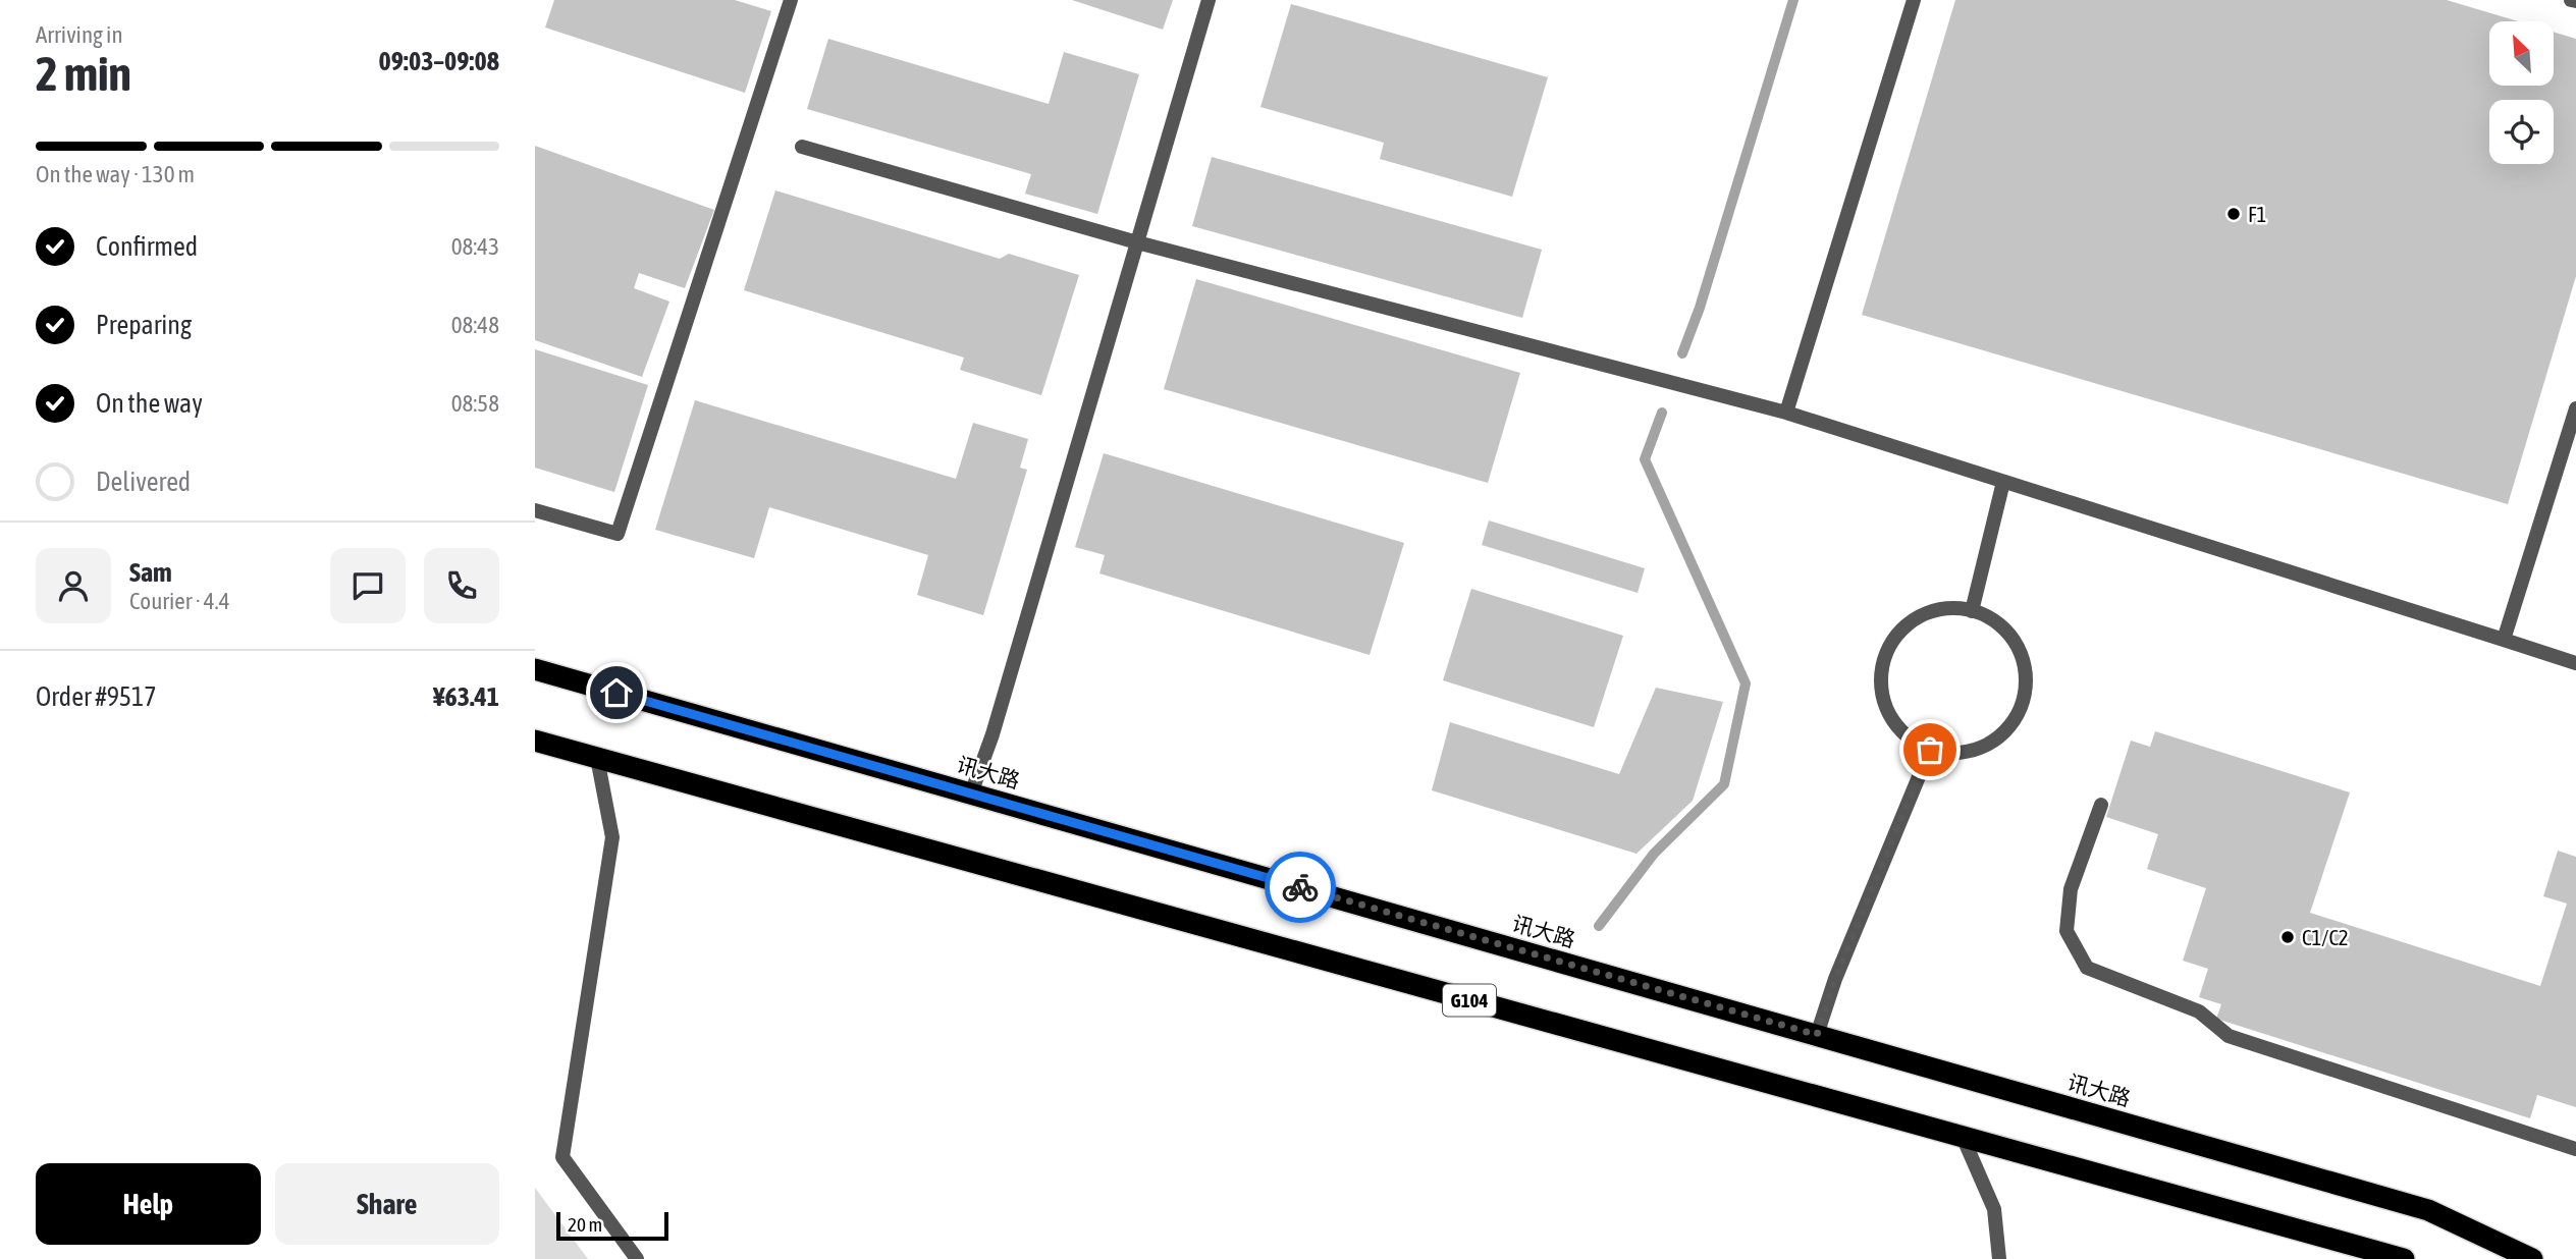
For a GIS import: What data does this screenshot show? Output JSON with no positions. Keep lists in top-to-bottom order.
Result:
{
  "streets": {
    "highway": ["讯大路", "G104"]
  },
  "places": ["F1", "C1/C2"],
  "scale_bar": "20 m",
  "north": "top left",
  "page": {
    "heading": ["2 min", "Arriving in", "09:03–09:08"],
    "panel": [
      "Sam",
      "Courier · 4.4",
      "Order #9517",
      "¥63.41"
    ],
    "bar": "On the way · 130 m",
    "list": [
      ["Confirmed", "08:43"],
      ["Preparing", "08:48"],
      ["On the way", "08:58"],
      "Delivered"
    ],
    "buttons": ["Help", "Share"],
    "scale": "20 m"
  }
}
